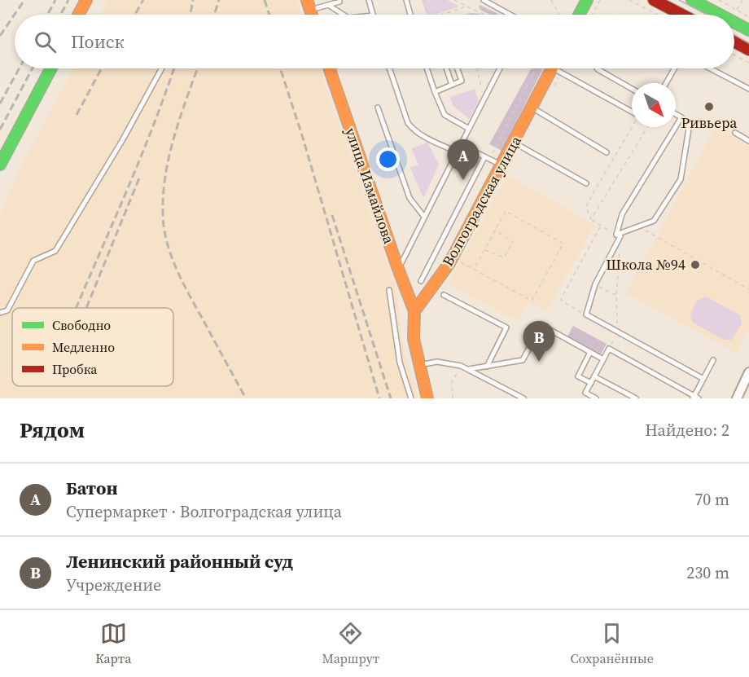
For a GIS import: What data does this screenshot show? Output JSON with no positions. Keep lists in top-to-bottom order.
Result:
{
  "streets": {
    "main road": ["улица Измайлова", "Волгоградская улица"]
  },
  "crossings": [
    ["улица Измайлова", "Волгоградская улица"]
  ],
  "places": ["Ривьера", "Школа №94"],
  "legend": ["Свободно", "Медленно", "Пробка"],
  "north": "bottom right",
  "page": {
    "search": "Поиск",
    "pins": ["A", "B"],
    "heading": ["Рядом", "Найдено: 2"],
    "list": [
      {
        "mark": "A",
        "name": "Батон",
        "note": "Супермаркет · Волгоградская улица",
        "value": "70 m"
      },
      {
        "mark": "B",
        "name": "Ленинский районный суд",
        "note": "Учреждение",
        "value": "230 m"
      }
    ],
    "nav": ["Карта", "Маршрут", "Сохранённые"]
  }
}
